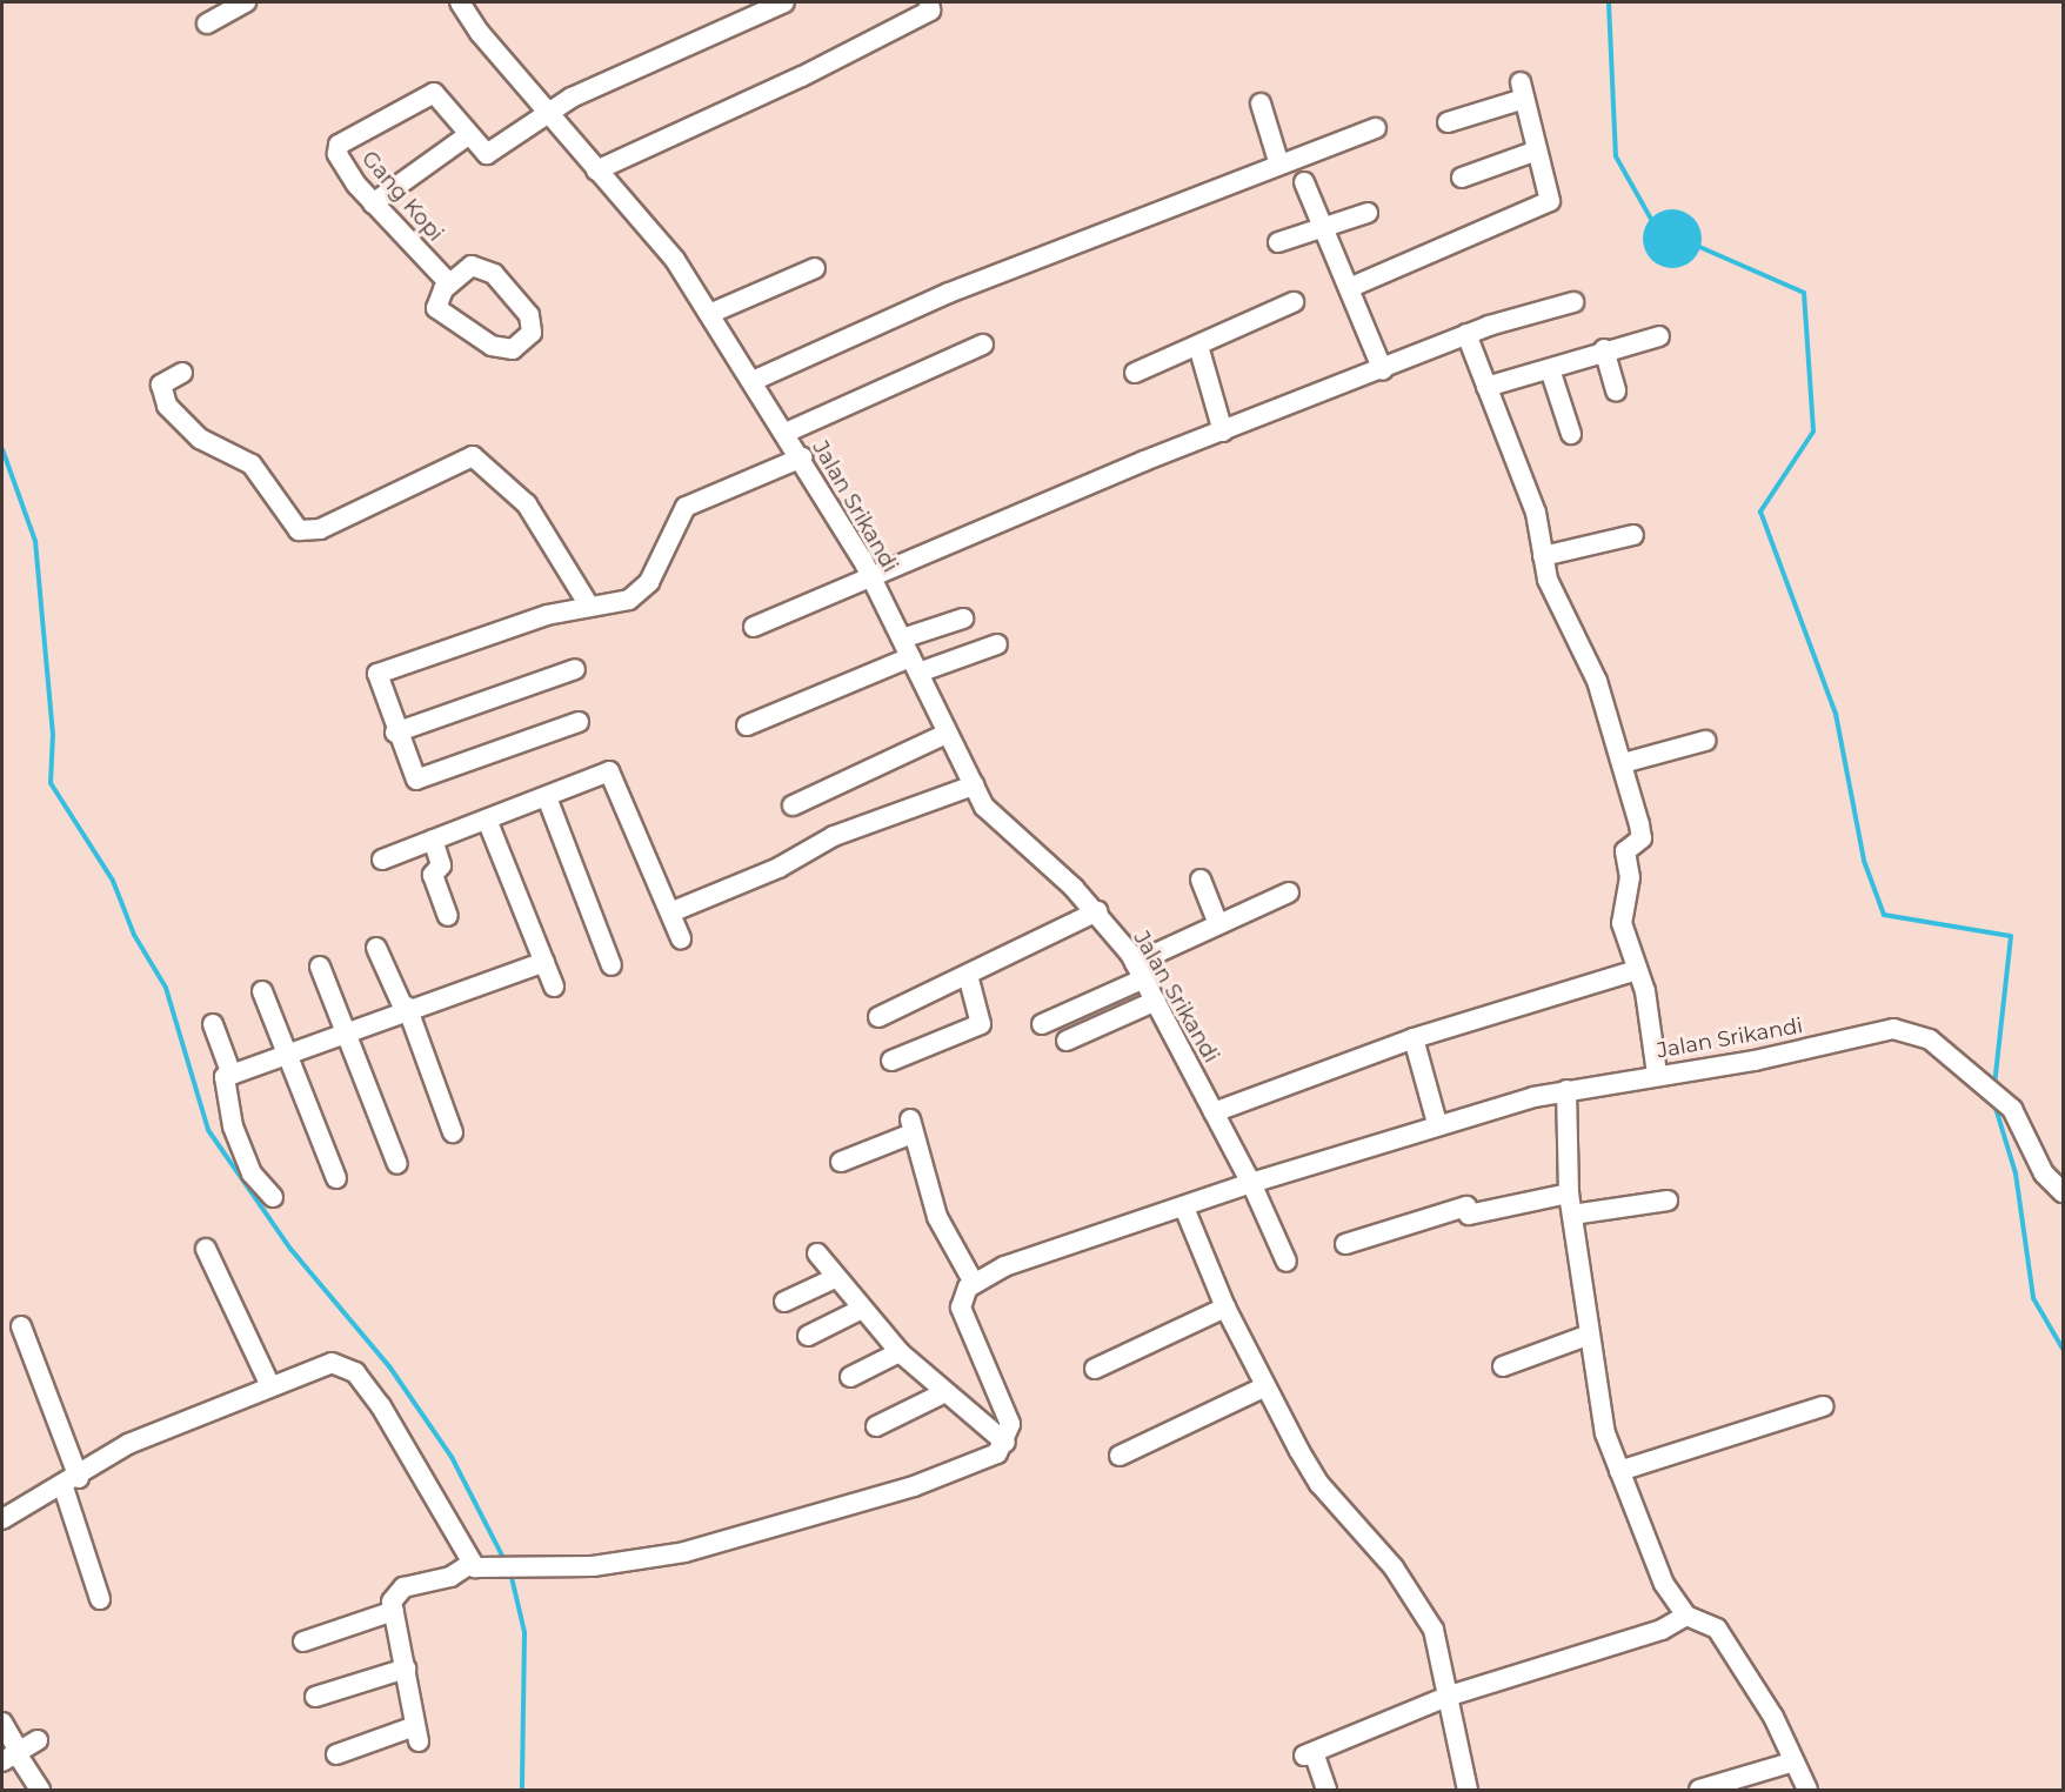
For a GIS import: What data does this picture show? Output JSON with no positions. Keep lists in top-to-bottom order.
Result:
{
  "streets": {
    "street": ["Gang Kopi", "Jalan Srikandi"]
  },
  "crossings": [
    ["Gang Kopi", "Jalan Srikandi"]
  ]
}
